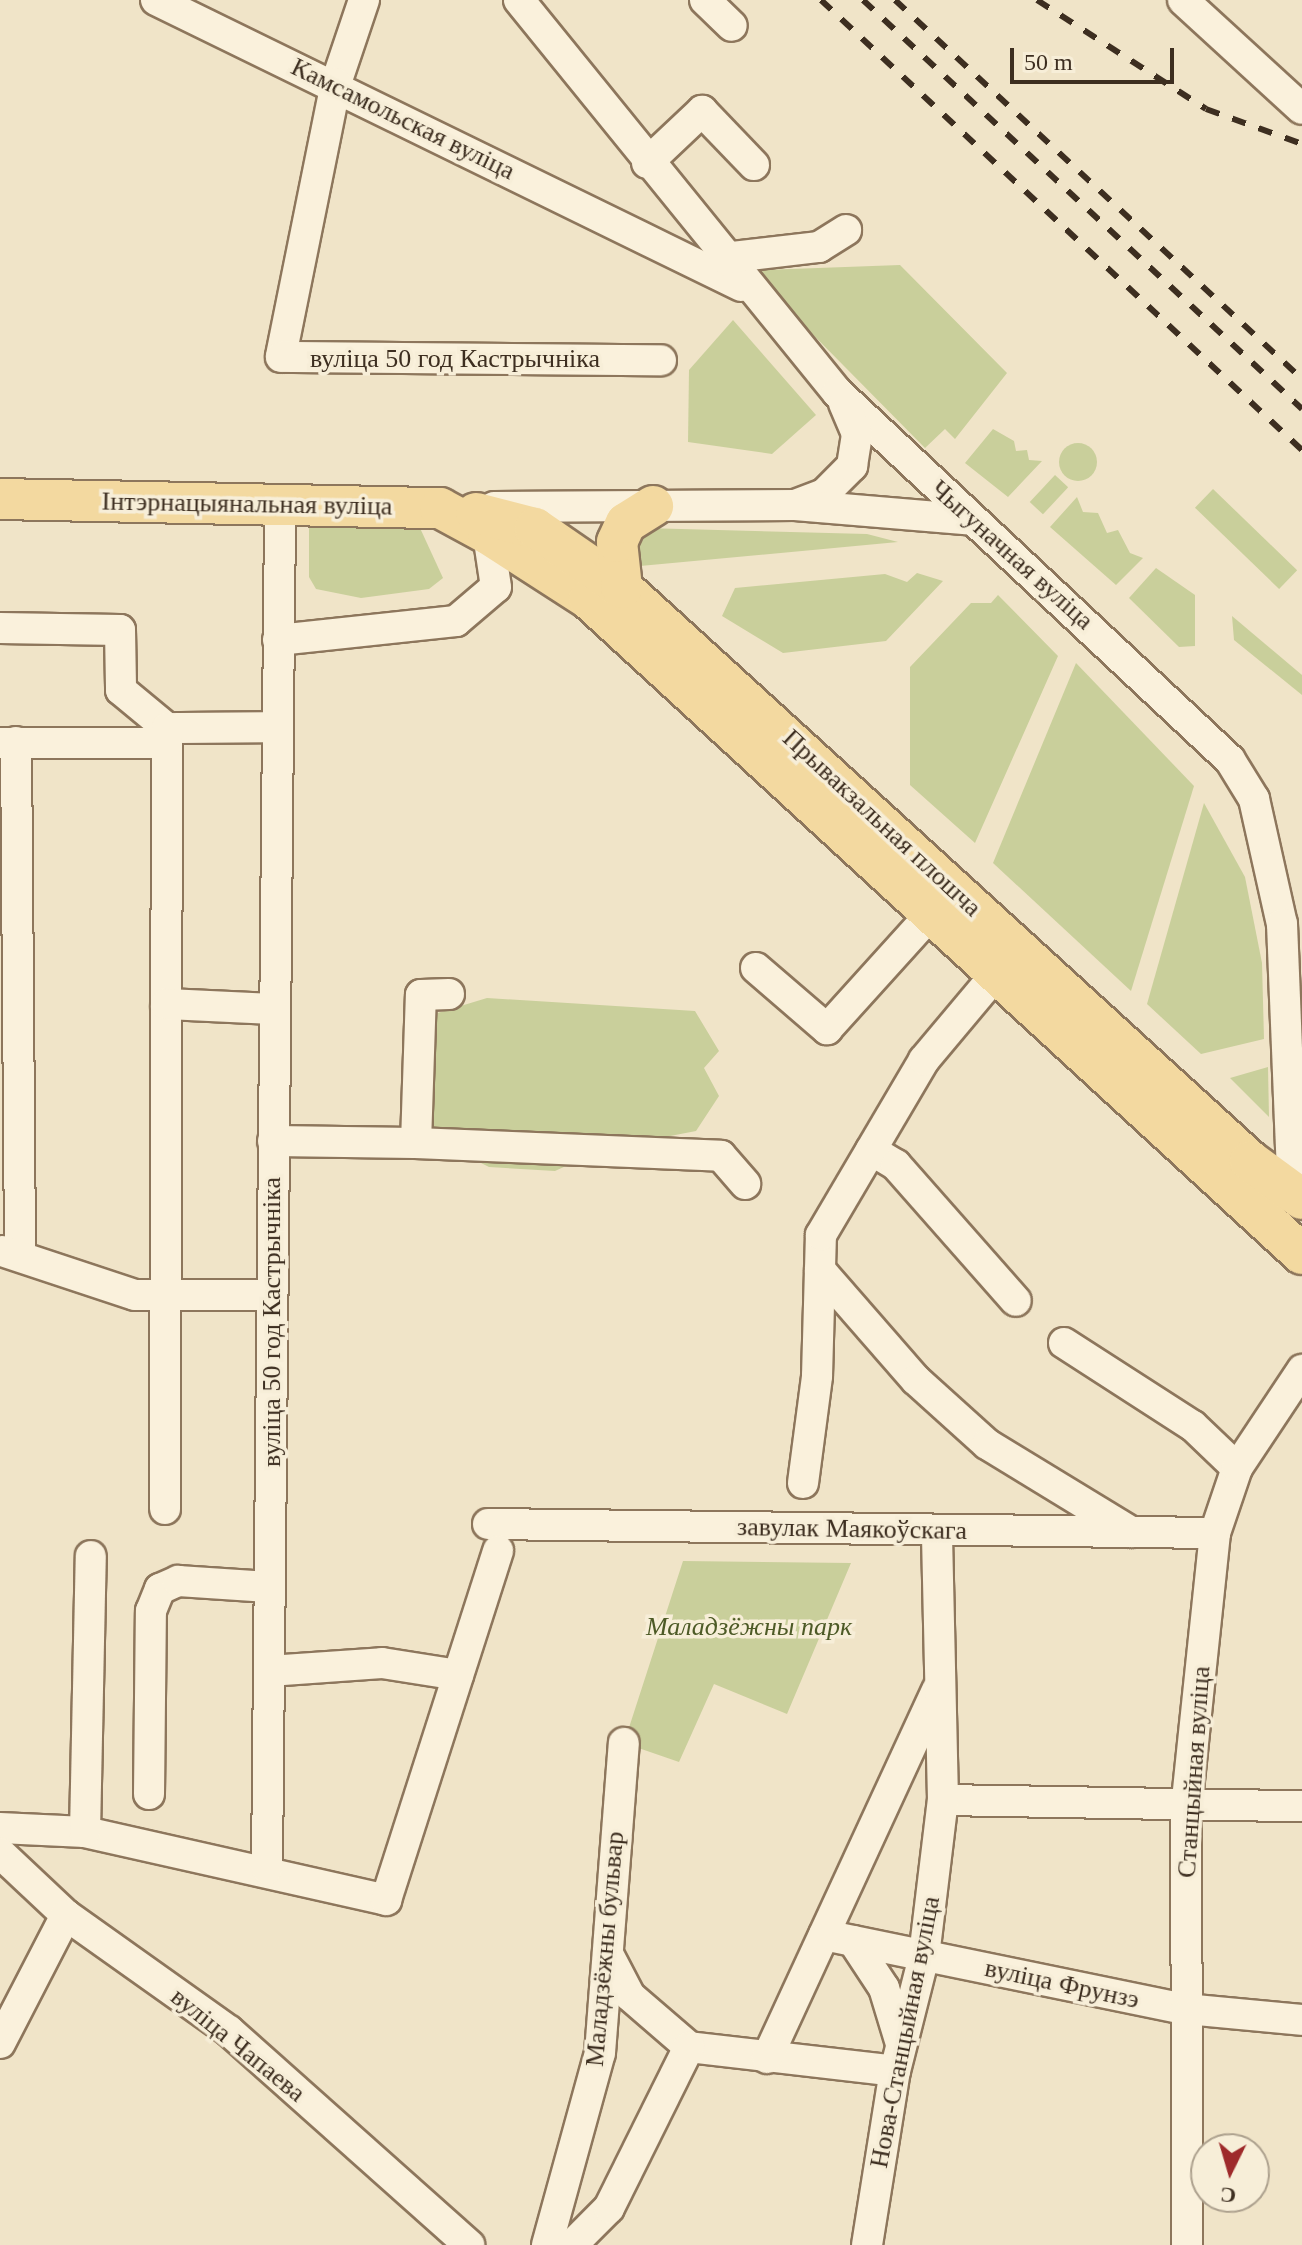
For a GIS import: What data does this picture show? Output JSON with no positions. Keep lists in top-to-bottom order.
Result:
{
  "streets": {
    "main road": ["Інтэрнацыянальная вуліца", "Прывакзальная плошча"],
    "street": [
      "Камсамольская вуліца",
      "вуліца 50 год Кастрычніка",
      "Чыгуначная вуліца",
      "завулак Маякоўскага",
      "Станцыйная вуліца",
      "Маладзёжны бульвар",
      "вуліца Фрунзэ",
      "Нова-Станцыйная вуліца",
      "вуліца Чапаева"
    ]
  },
  "crossings": [
    ["Камсамольская вуліца", "вуліца 50 год Кастрычніка"],
    ["Камсамольская вуліца", "Чыгуначная вуліца"],
    ["вуліца 50 год Кастрычніка", "Інтэрнацыянальная вуліца"],
    ["Інтэрнацыянальная вуліца", "Прывакзальная плошча"],
    ["Чыгуначная вуліца", "Прывакзальная плошча"],
    ["завулак Маякоўскага", "Станцыйная вуліца"],
    ["завулак Маякоўскага", "Нова-Станцыйная вуліца"],
    ["Станцыйная вуліца", "вуліца Фрунзэ"],
    ["вуліца Фрунзэ", "Нова-Станцыйная вуліца"]
  ],
  "parks": ["Маладзёжны парк"],
  "scale_bar": "50 m",
  "north": "bottom"
}
